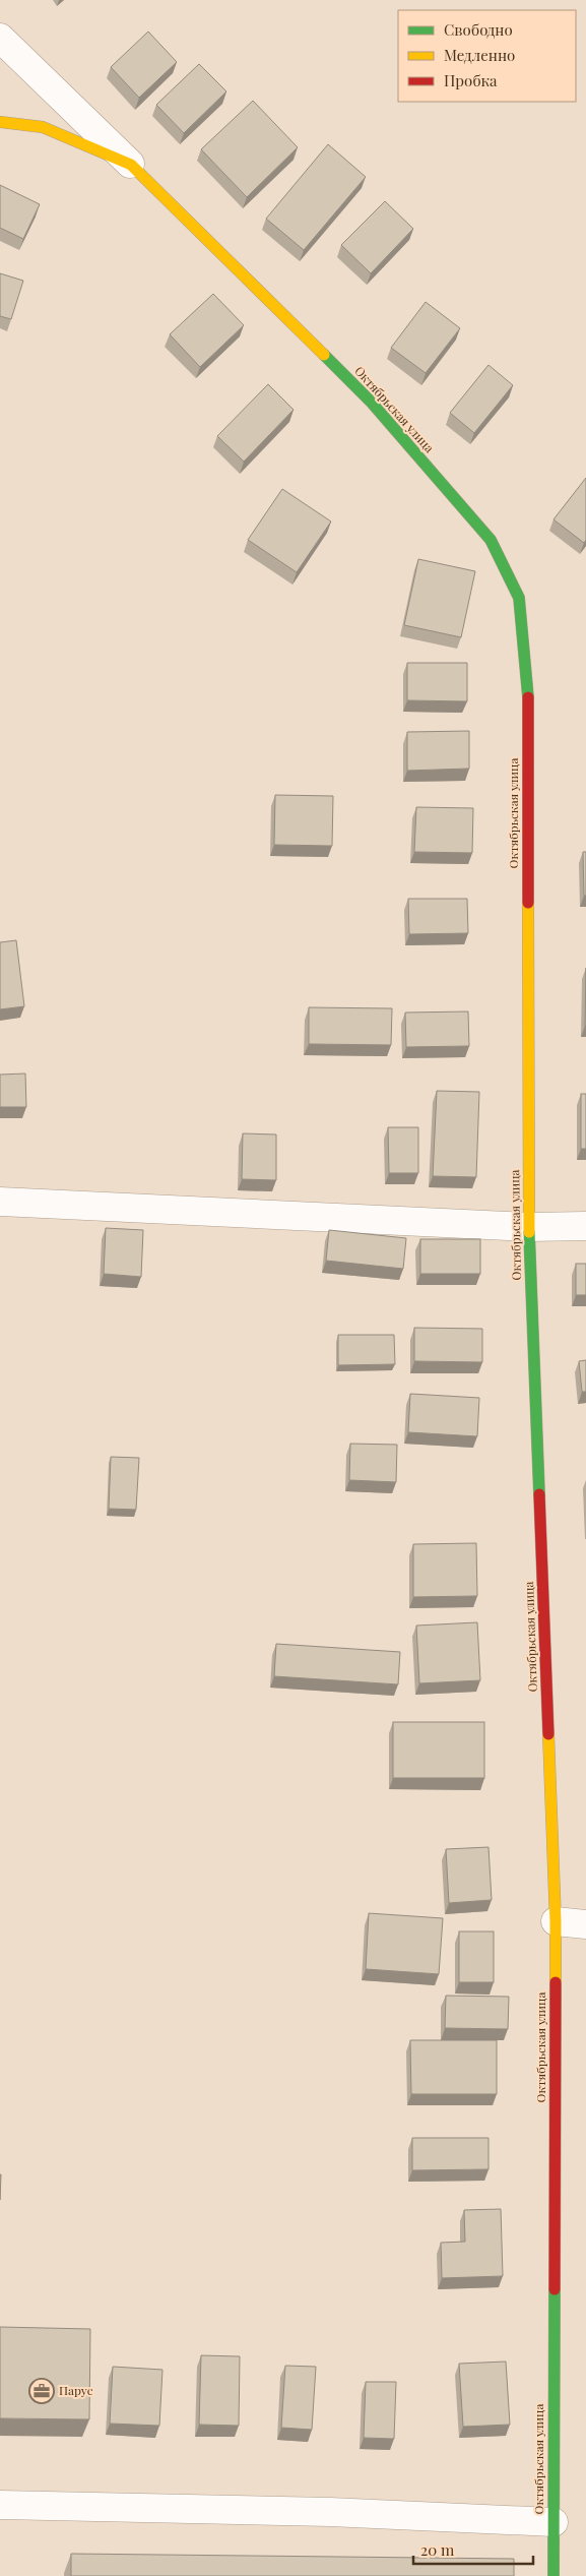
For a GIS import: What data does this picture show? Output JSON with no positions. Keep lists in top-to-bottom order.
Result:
{
  "streets": {
    "street": ["Октябрьская улица"]
  },
  "places": {
    "office": ["Парус"]
  },
  "legend": ["Свободно", "Медленно", "Пробка"],
  "scale_bar": "20 m"
}
